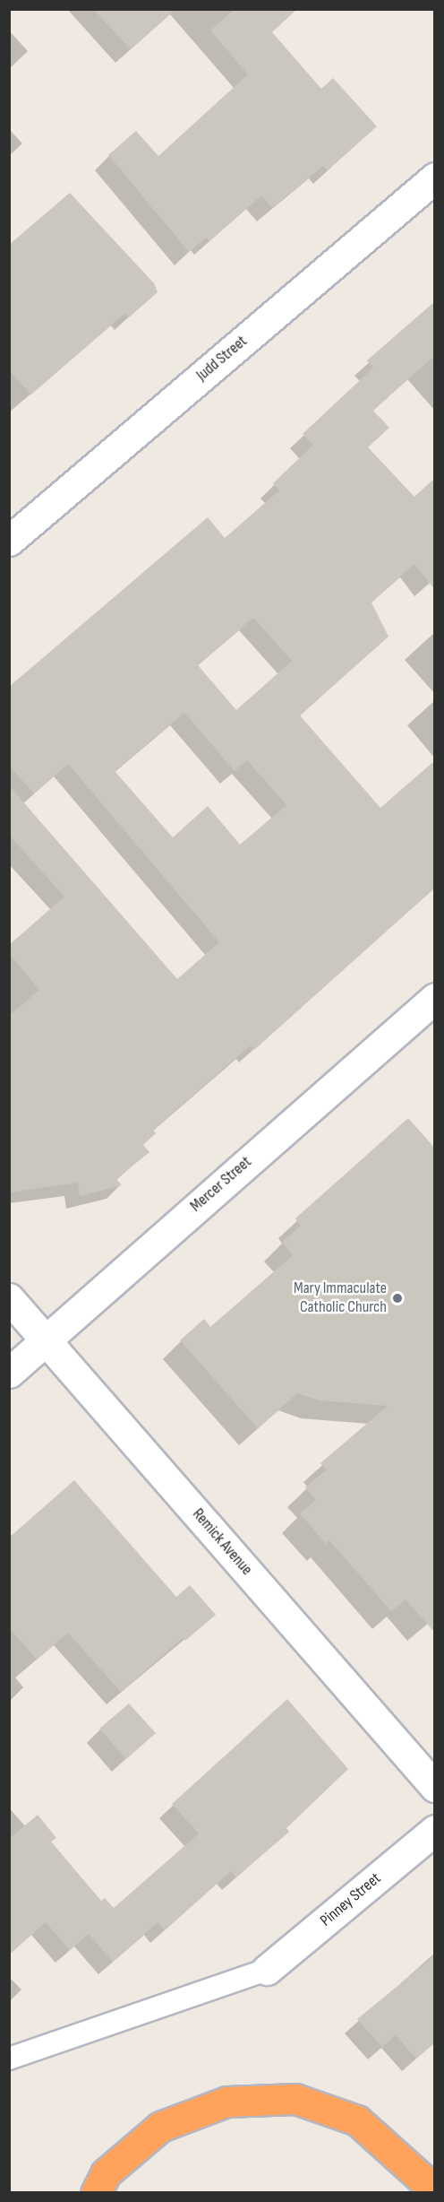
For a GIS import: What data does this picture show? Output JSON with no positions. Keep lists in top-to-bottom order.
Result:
{
  "streets": {
    "street": [
      "Judd Street",
      "Mercer Street",
      "Remick Avenue",
      "Pinney Street"
    ]
  },
  "crossings": [
    ["Mercer Street", "Remick Avenue"]
  ],
  "places": ["Mary Immaculate Catholic Church"]
}
